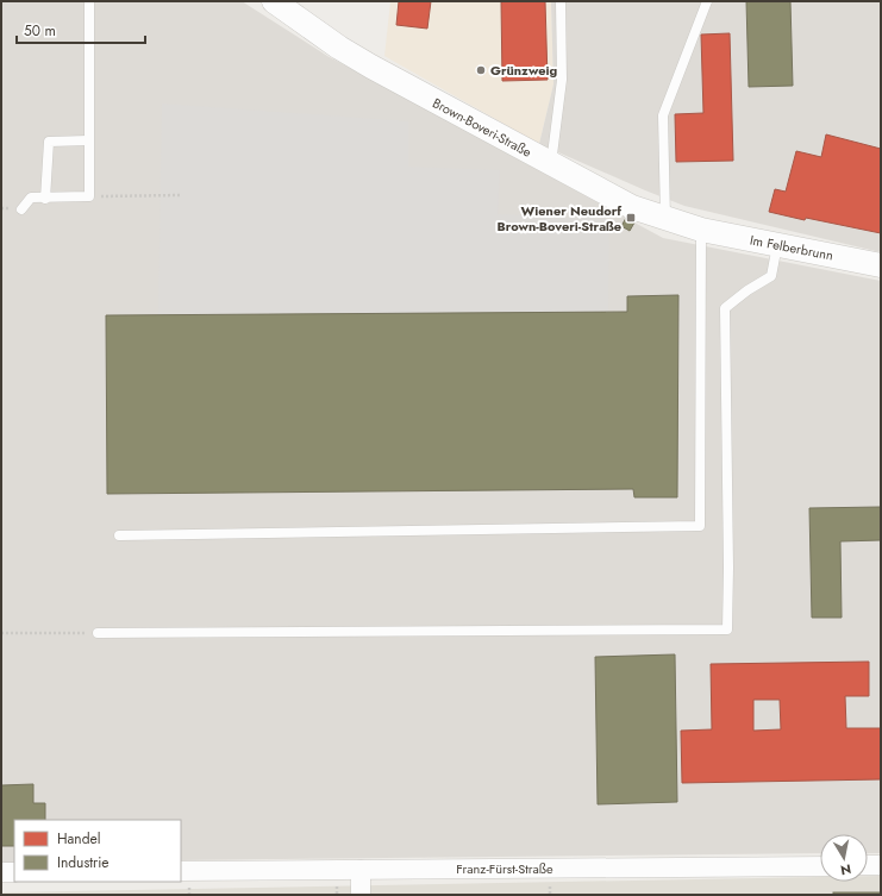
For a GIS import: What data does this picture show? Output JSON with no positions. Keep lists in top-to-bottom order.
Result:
{
  "streets": {
    "street": ["Brown-Boveri-Straße", "Im Felberbrunn", "Franz-Fürst-Straße"]
  },
  "crossings": [
    ["Brown-Boveri-Straße", "Im Felberbrunn"]
  ],
  "places": {
    "other": ["Grünzweig"],
    "transit": ["Wiener Neudorf Brown-Boveri-Straße"]
  },
  "legend": ["Handel", "Industrie"],
  "scale_bar": "50 m",
  "north": "bottom"
}
